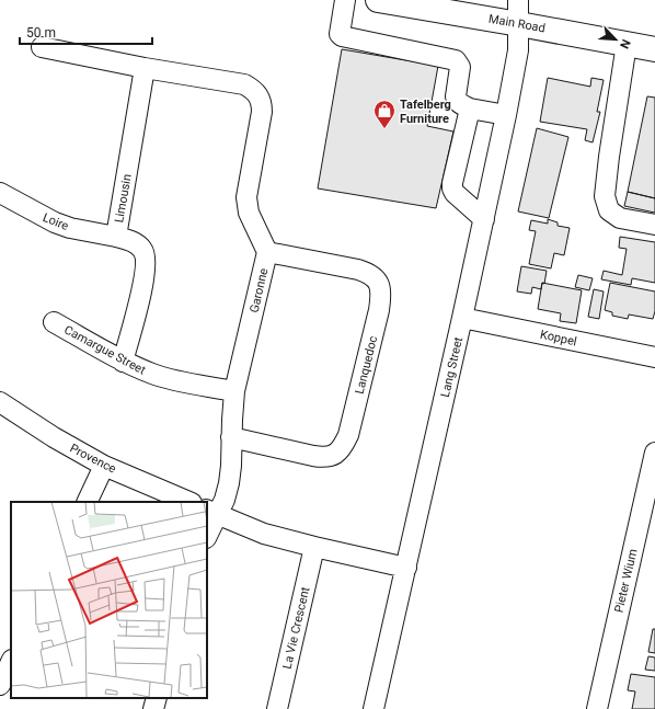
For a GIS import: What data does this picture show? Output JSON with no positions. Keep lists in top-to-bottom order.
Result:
{
  "streets": {
    "main road": ["Main Road"],
    "street": [
      "Limousin",
      "Loire",
      "Garonne",
      "Koppel",
      "Camargue Street",
      "Lanquedoc",
      "Lang Street",
      "Provence",
      "Pieter Wium",
      "La Vie Crescent"
    ]
  },
  "crossings": [
    ["Main Road", "Lang Street"],
    ["Limousin", "Loire"],
    ["Limousin", "Garonne"],
    ["Limousin", "Camargue Street"],
    ["Garonne", "Camargue Street"],
    ["Garonne", "Lanquedoc"],
    ["Koppel", "Lang Street"]
  ],
  "places": {
    "shop": ["Tafelberg Furniture"]
  },
  "scale_bar": "50 m",
  "north": "bottom right"
}
